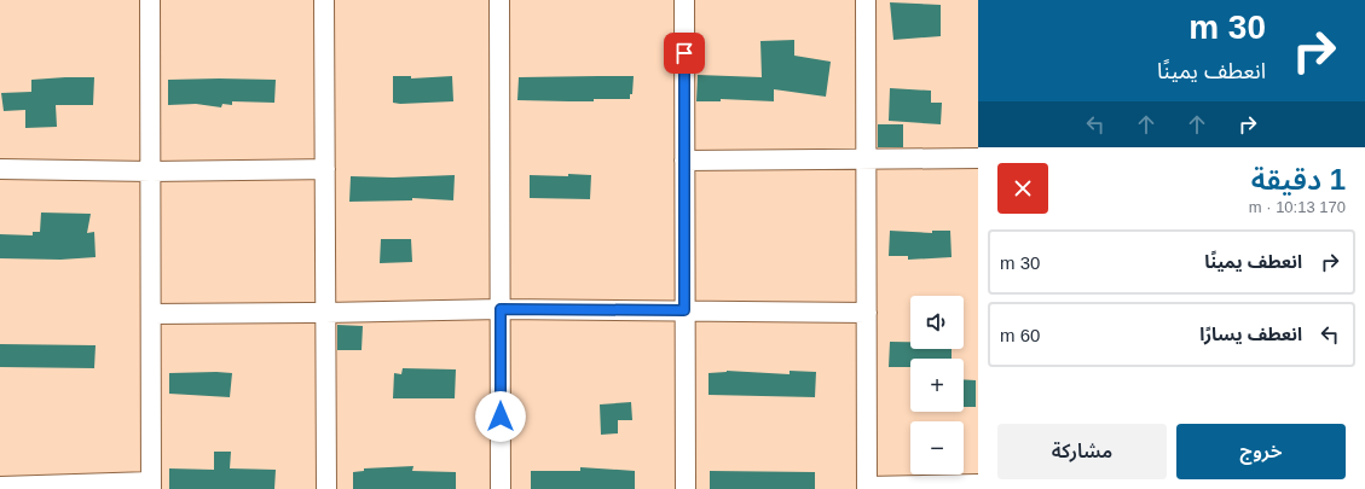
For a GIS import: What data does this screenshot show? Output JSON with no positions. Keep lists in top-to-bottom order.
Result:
{
  "page": {
    "turn": ["30 m", "انعطف يمينًا"],
    "heading": ["1 دقيقة", "170 m · 10:13"],
    "list": [
      {
        "name": "انعطف يمينًا",
        "value": "30 m"
      },
      {
        "name": "انعطف يسارًا",
        "value": "60 m"
      }
    ],
    "map_buttons": ["+", "−"],
    "buttons": ["خروج", "مشاركة"]
  }
}
